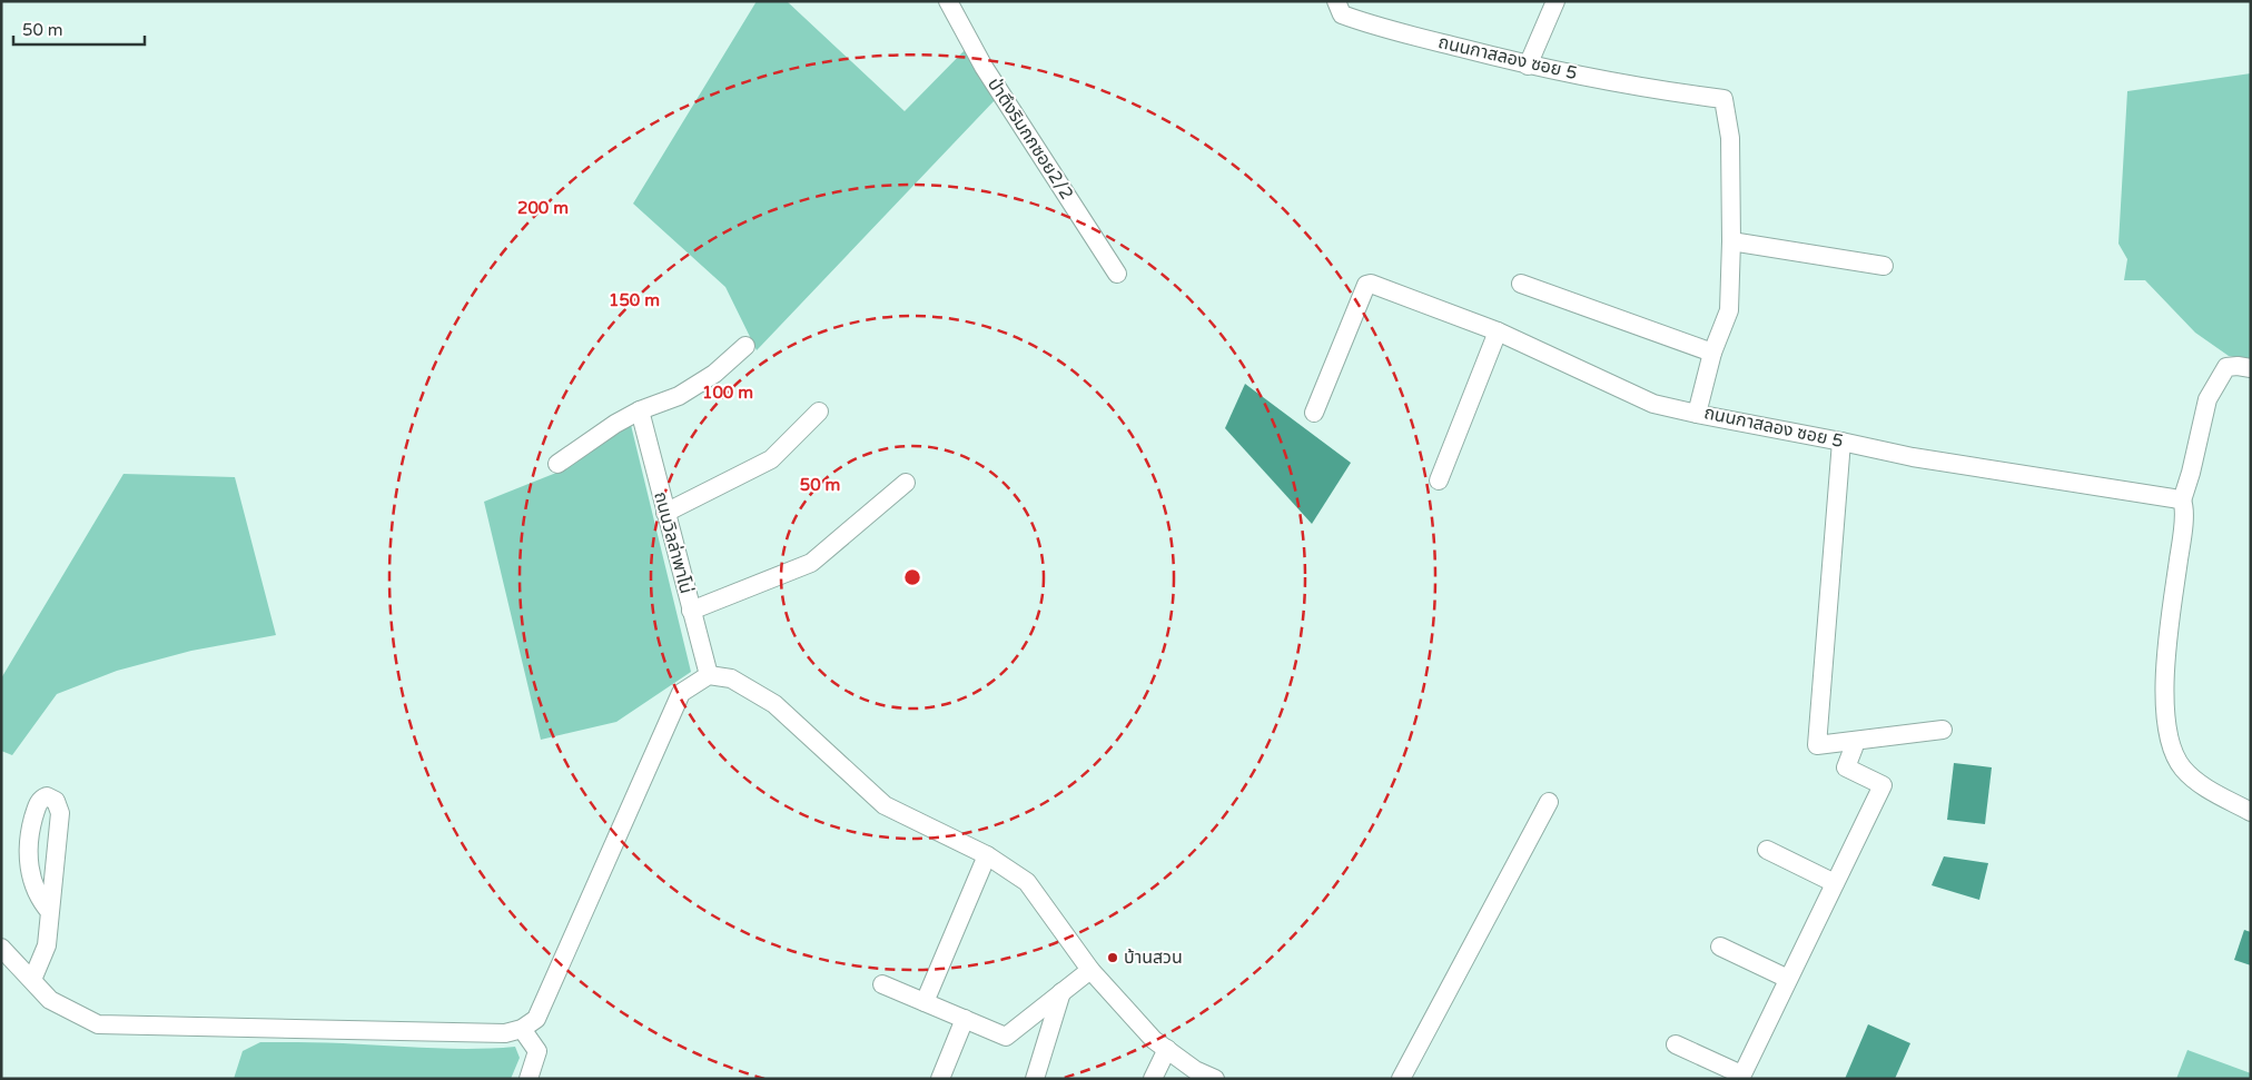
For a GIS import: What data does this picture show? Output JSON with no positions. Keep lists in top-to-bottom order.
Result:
{
  "streets": {
    "street": ["ถนนกาสลอง ซอย 5", "ป่าตึงริมกกซอย2/2", "ถนนวิลล่าพาโน่"]
  },
  "places": ["บ้านสวน"],
  "scale_bar": "50 m",
  "rings": [
    "200 m",
    "150 m",
    "100 m",
    "50 m"
  ]
}
